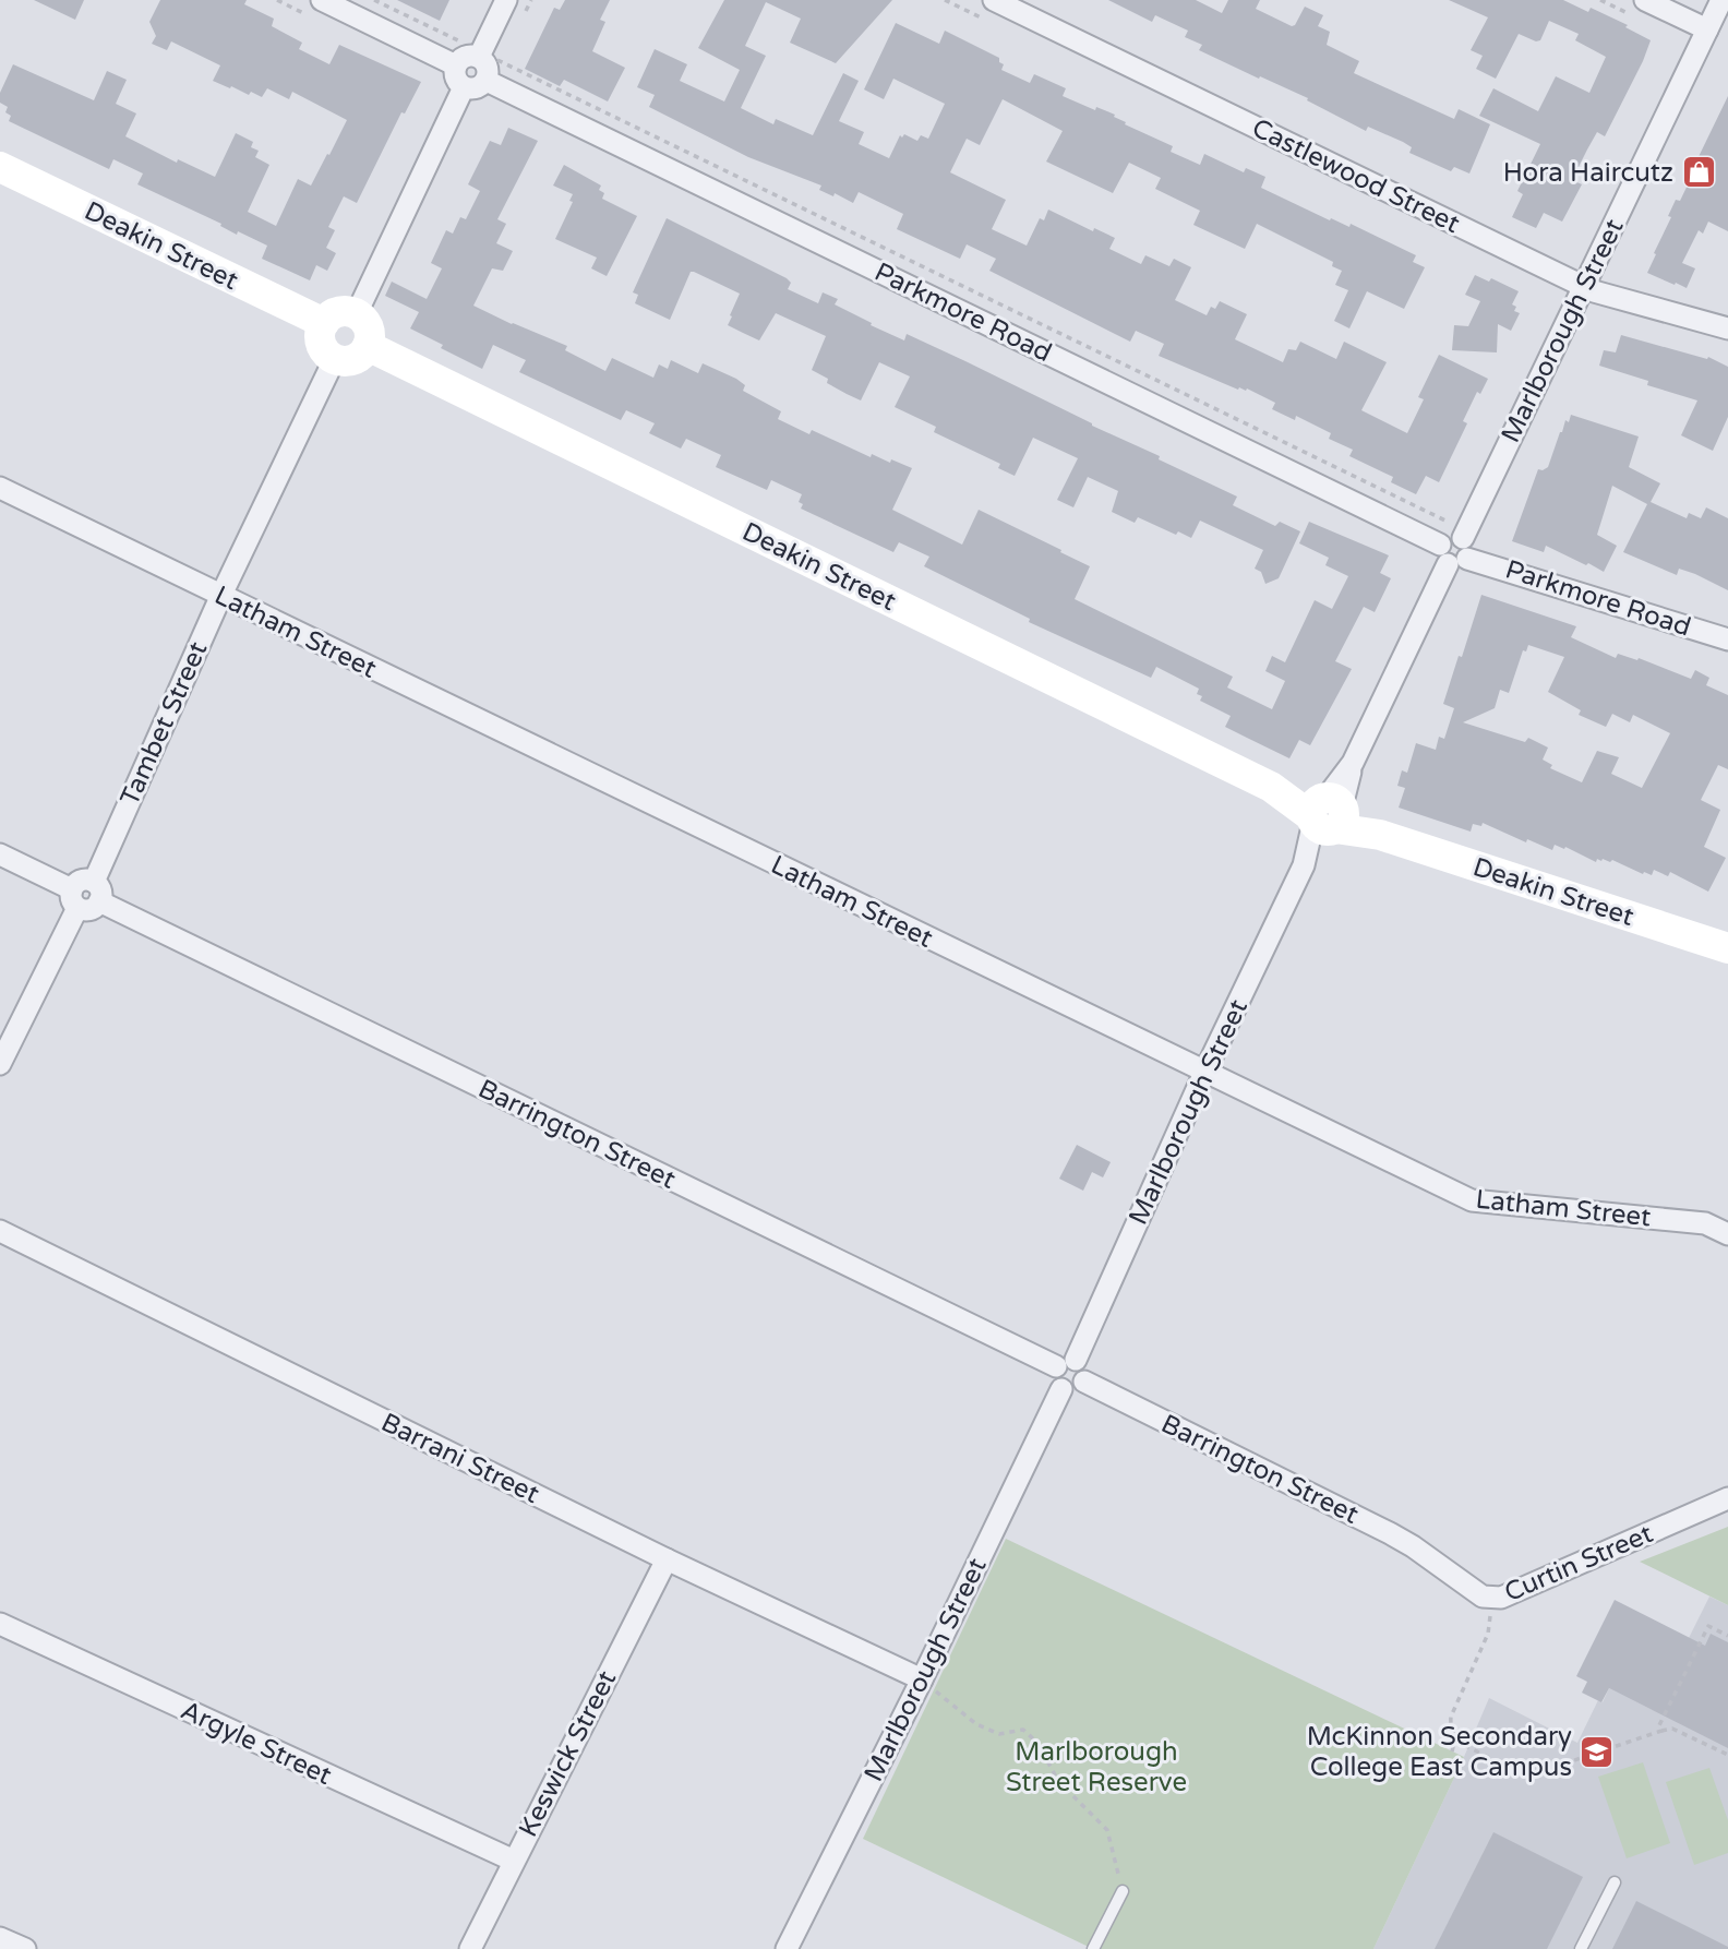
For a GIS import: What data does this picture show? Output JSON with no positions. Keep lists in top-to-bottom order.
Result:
{
  "streets": {
    "street": [
      "Castlewood Street",
      "Deakin Street",
      "Parkmore Road",
      "Marlborough Street",
      "Latham Street",
      "Tambet Street",
      "Barrington Street",
      "Barrani Street",
      "Curtin Street",
      "Argyle Street",
      "Keswick Street"
    ]
  },
  "crossings": [
    ["Castlewood Street", "Marlborough Street"],
    ["Deakin Street", "Marlborough Street"],
    ["Deakin Street", "Tambet Street"],
    ["Parkmore Road", "Marlborough Street"],
    ["Marlborough Street", "Latham Street"],
    ["Marlborough Street", "Barrington Street"],
    ["Marlborough Street", "Barrani Street"],
    ["Latham Street", "Tambet Street"],
    ["Tambet Street", "Barrington Street"],
    ["Barrington Street", "Curtin Street"],
    ["Barrani Street", "Keswick Street"],
    ["Argyle Street", "Keswick Street"]
  ],
  "parks": ["Marlborough Street Reserve"],
  "places": {
    "shop": ["Hora Haircutz"],
    "school or university": ["McKinnon Secondary College East Campus"]
  }
}
